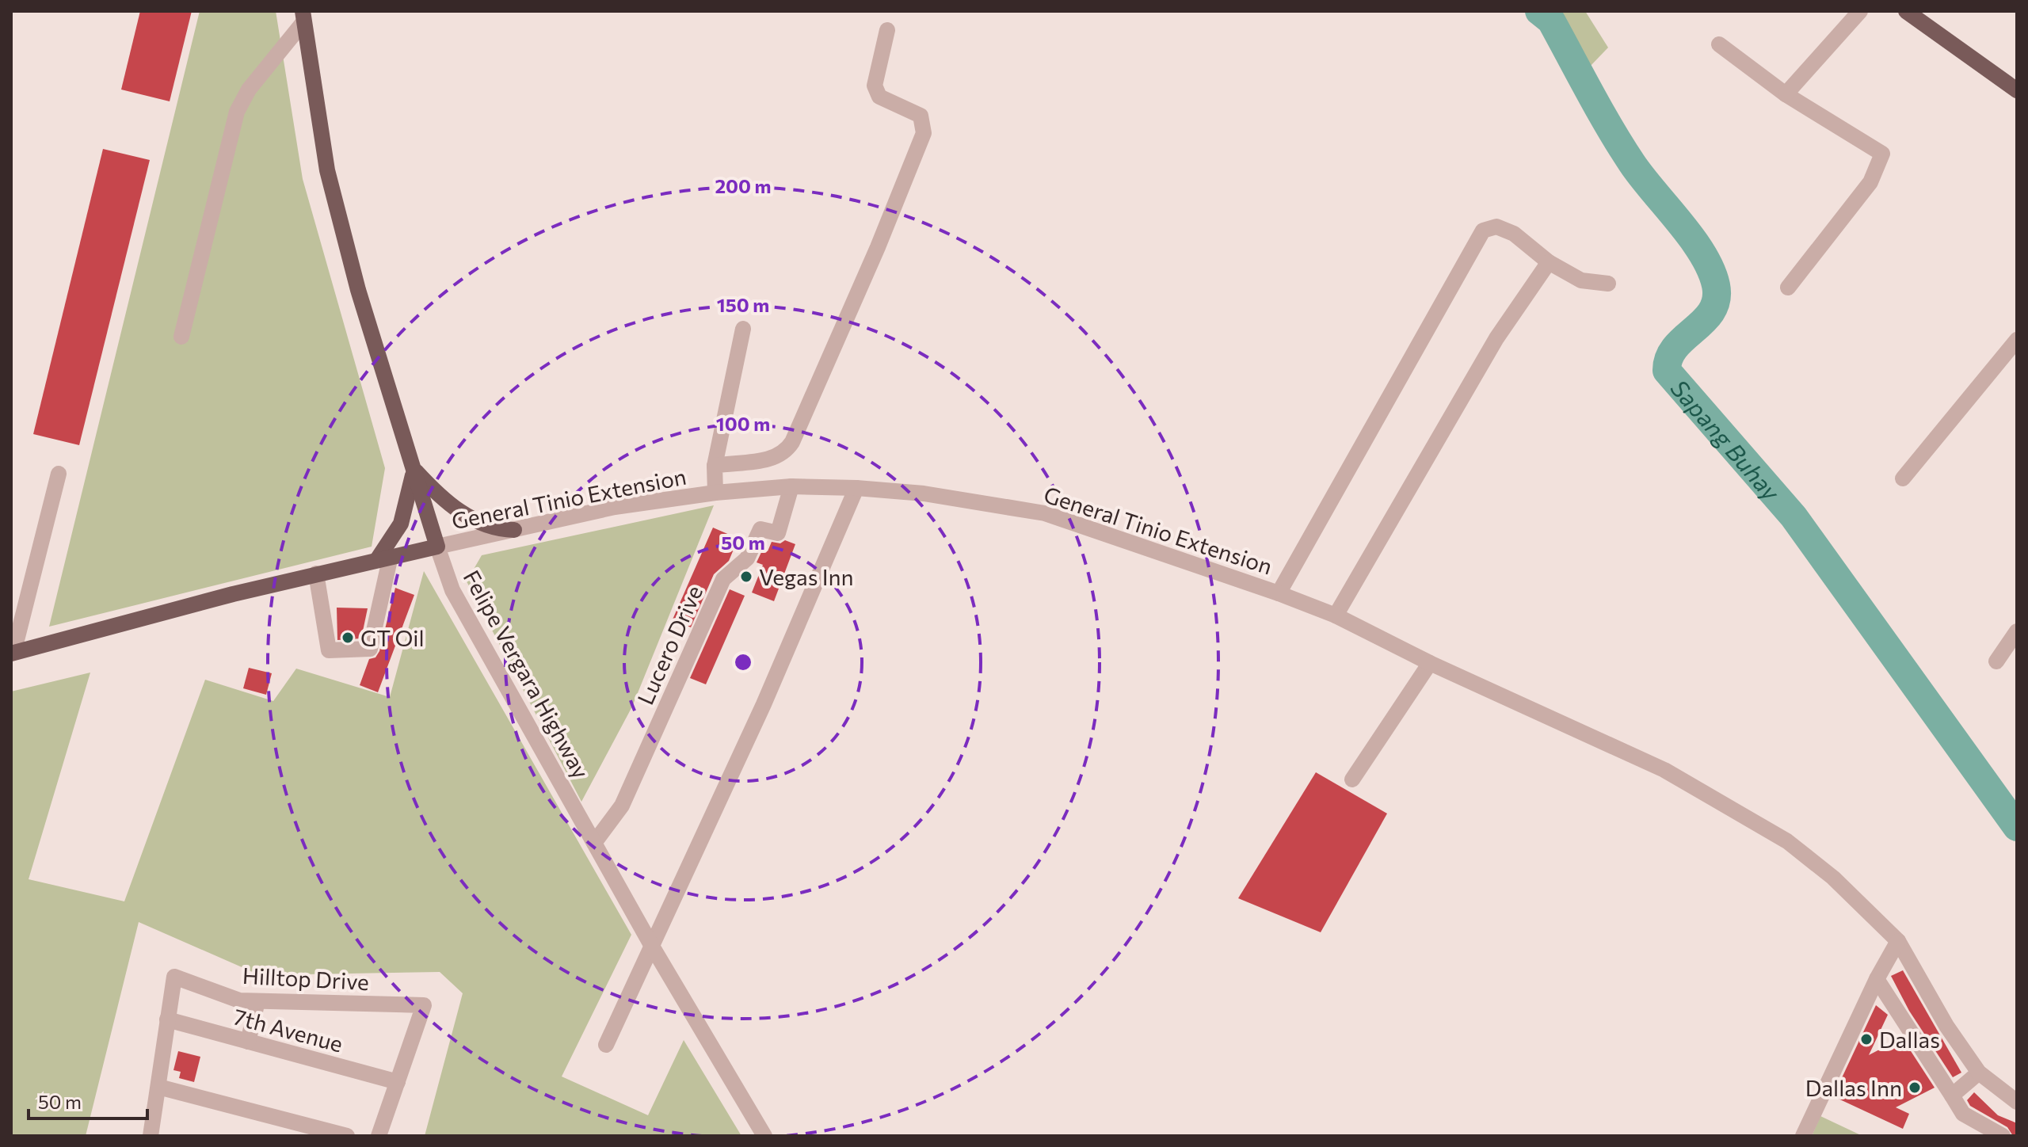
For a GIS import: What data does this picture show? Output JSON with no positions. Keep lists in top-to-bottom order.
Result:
{
  "streets": {
    "main road": ["General Tinio Extension", "Felipe Vergara Highway"],
    "street": ["Lucero Drive", "Hilltop Drive", "7th Avenue"]
  },
  "crossings": [
    ["General Tinio Extension", "Lucero Drive"],
    ["General Tinio Extension", "Felipe Vergara Highway"],
    ["Lucero Drive", "Felipe Vergara Highway"],
    ["Hilltop Drive", "7th Avenue"]
  ],
  "water": ["Sapang Buhay"],
  "places": [
    "Vegas Inn",
    "GT Oil",
    "Dallas",
    "Dallas Inn"
  ],
  "scale_bar": "50 m",
  "rings": [
    "200 m",
    "150 m",
    "100 m",
    "50 m"
  ]
}
